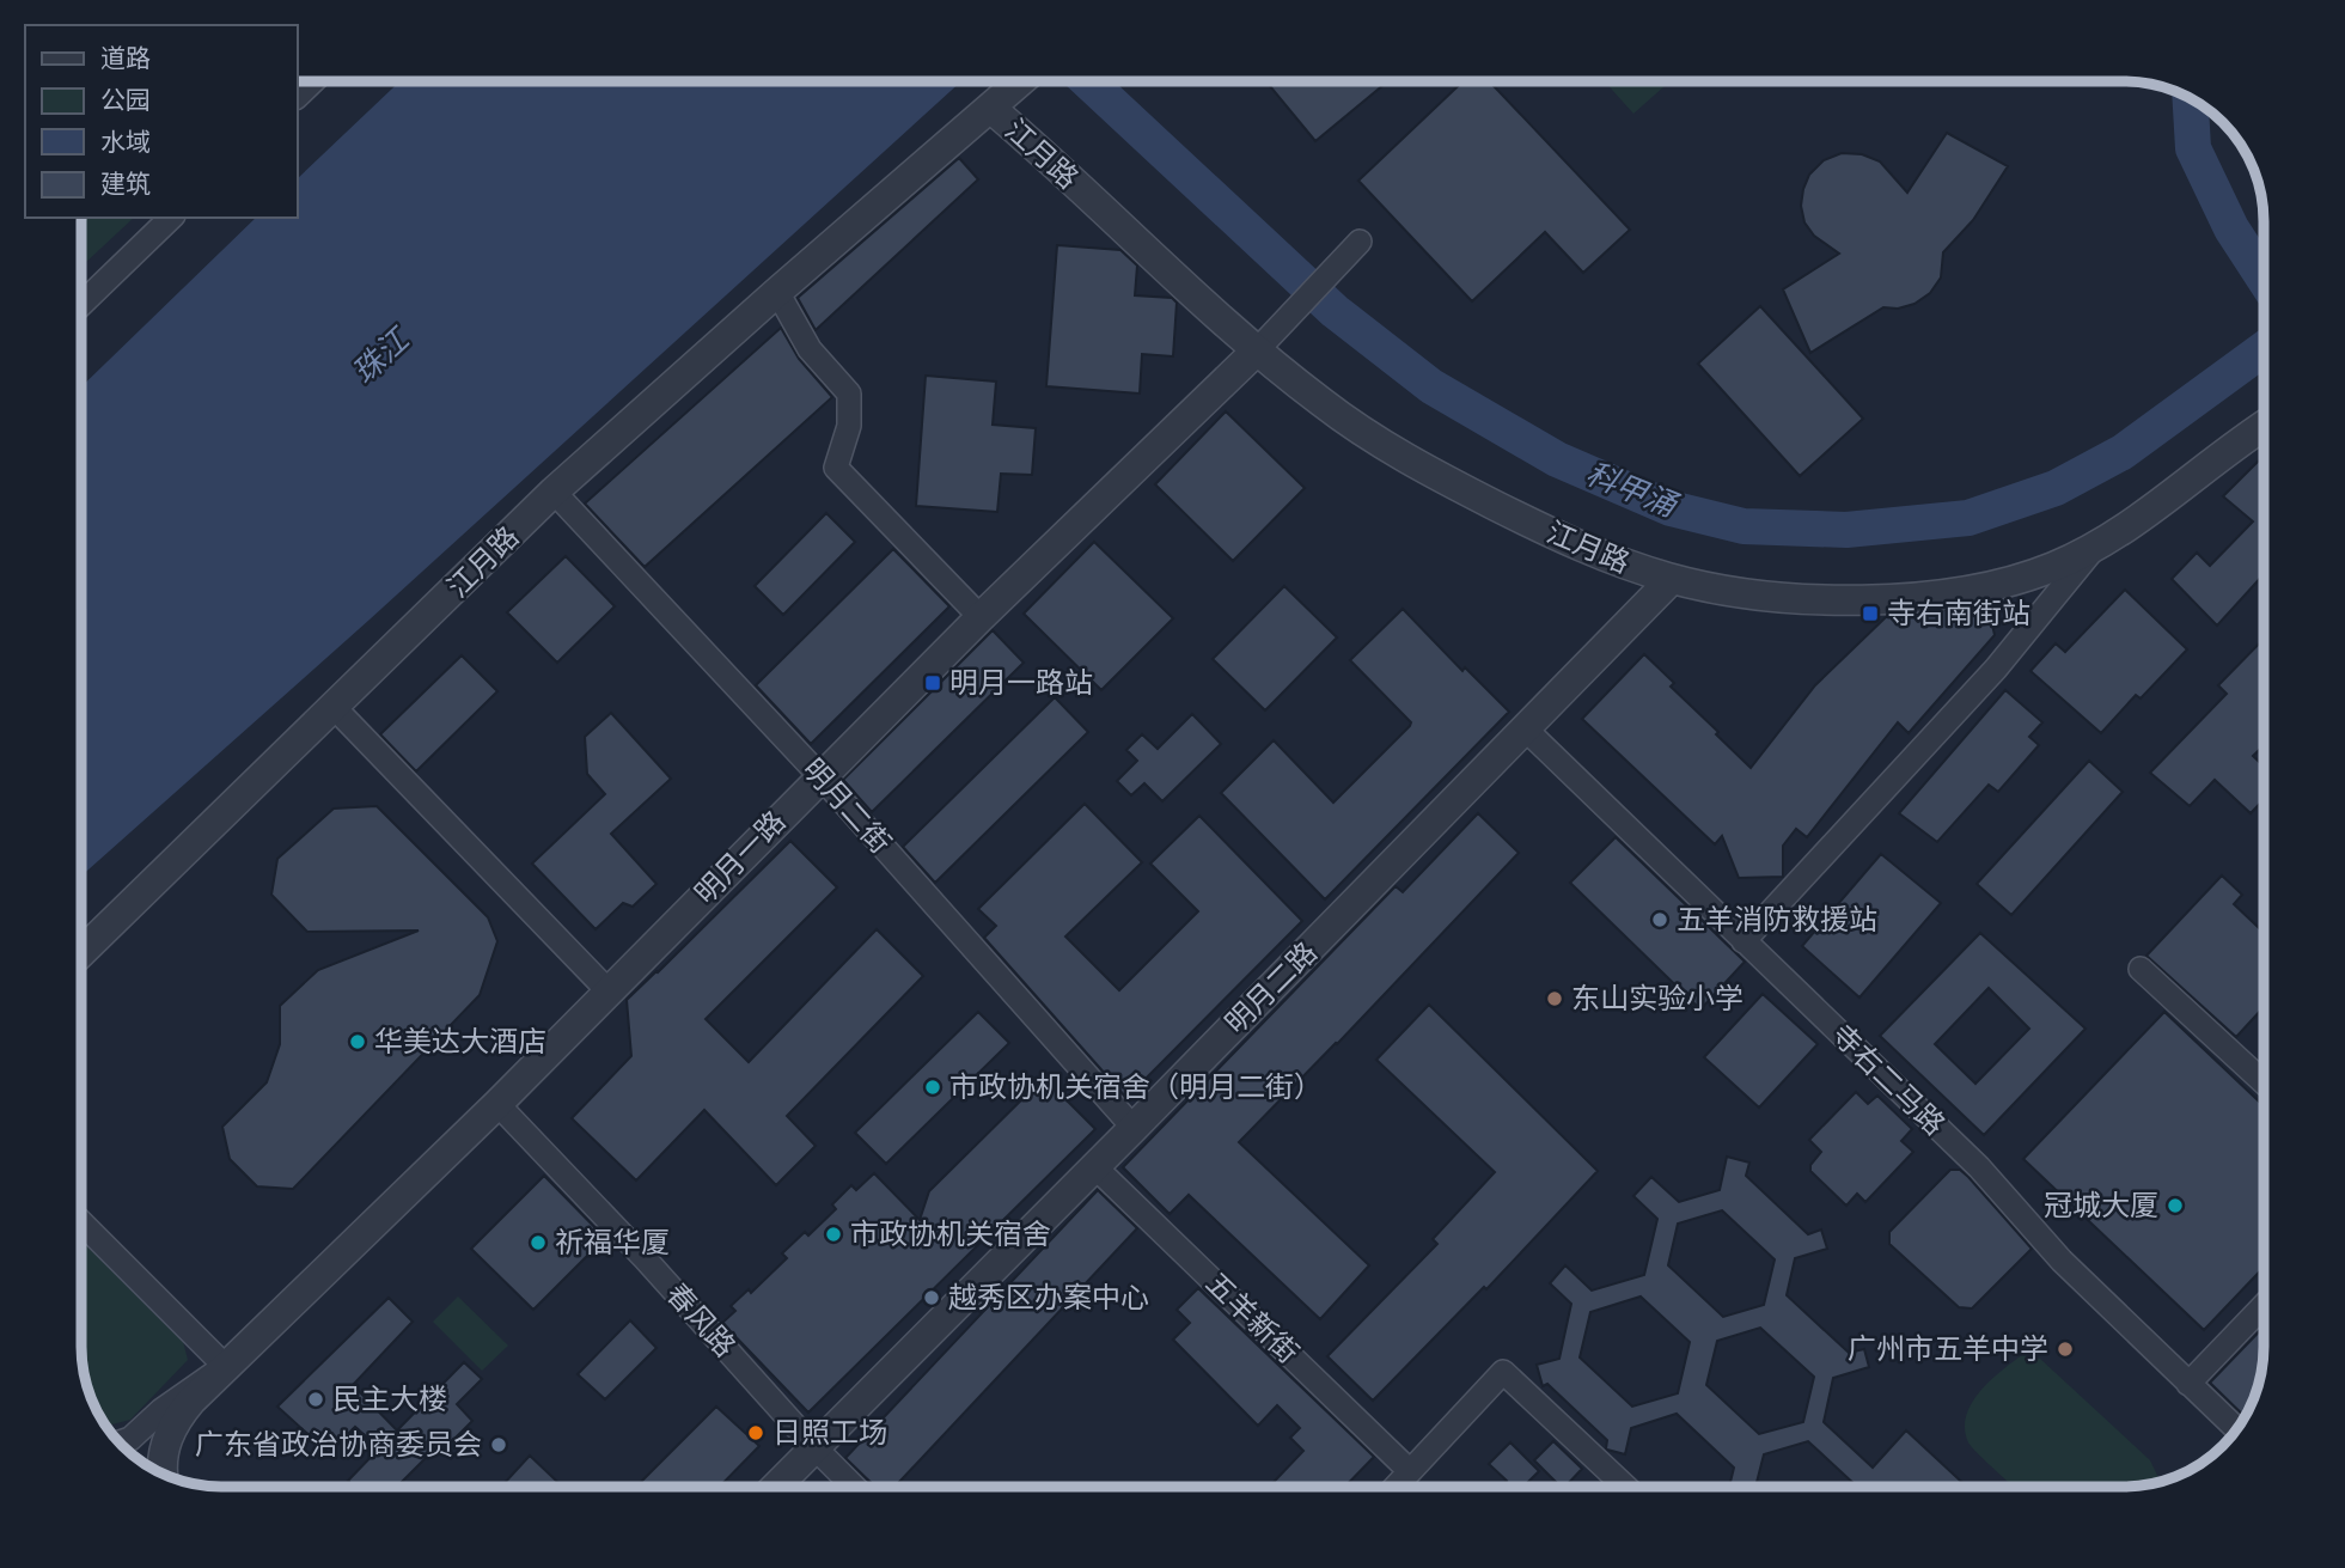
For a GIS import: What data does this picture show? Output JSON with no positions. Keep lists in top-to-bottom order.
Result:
{
  "streets": {
    "street": [
      "江月路",
      "明月二街",
      "明月一路",
      "明月二路",
      "寺右二马路",
      "五羊新街",
      "春风路"
    ]
  },
  "crossings": [
    ["江月路", "明月二街"],
    ["江月路", "明月一路"],
    ["江月路", "明月二路"],
    ["明月二街", "明月一路"],
    ["明月二街", "明月二路"],
    ["明月一路", "春风路"],
    ["明月二路", "寺右二马路"],
    ["明月二路", "五羊新街"],
    ["明月二路", "春风路"]
  ],
  "water": ["珠江", "科甲涌"],
  "places": {
    "transit": ["寺右南街站", "明月一路站"],
    "other": [
      "五羊消防救援站",
      "东山实验小学",
      "华美达大酒店",
      "市政协机关宿舍（明月二街）",
      "冠城大厦",
      "市政协机关宿舍",
      "祈福华厦",
      "越秀区办案中心",
      "广州市五羊中学",
      "民主大楼",
      "日照工场",
      "广东省政治协商委员会"
    ]
  },
  "legend": [
    "道路",
    "公园",
    "水域",
    "建筑"
  ]
}
